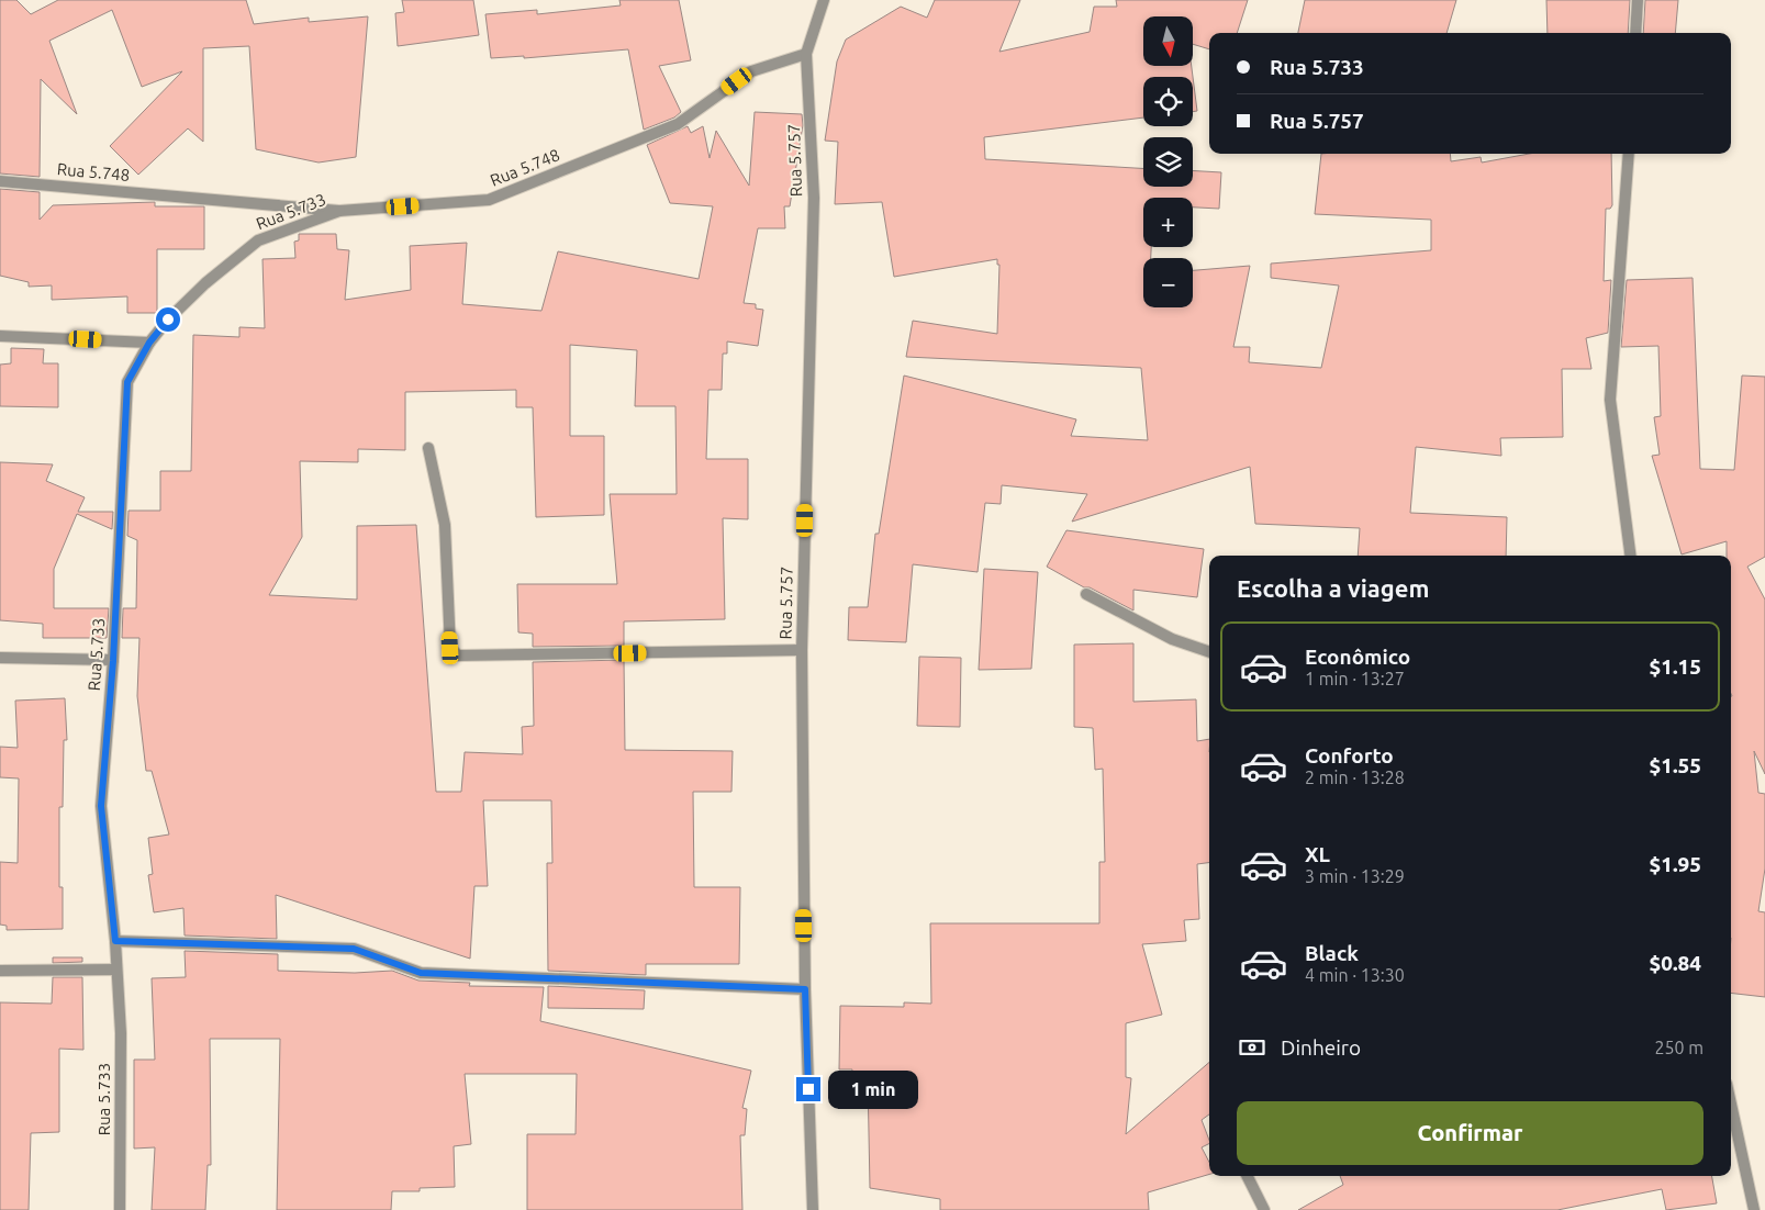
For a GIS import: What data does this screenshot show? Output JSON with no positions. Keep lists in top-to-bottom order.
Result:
{
  "streets": {
    "street": ["Rua 5.757", "Rua 5.748", "Rua 5.733"]
  },
  "crossings": [
    ["Rua 5.757", "Rua 5.748"],
    ["Rua 5.748", "Rua 5.733"]
  ],
  "north": "bottom",
  "page": {
    "map_buttons": ["+", "−"],
    "banner": ["Rua 5.733", "Rua 5.757"],
    "heading": "Escolha a viagem",
    "list": [
      {
        "name": "Econômico",
        "note": "1 min · 13:27",
        "value": "$1.15"
      },
      {
        "name": "Conforto",
        "note": "2 min · 13:28",
        "value": "$1.55"
      },
      {
        "name": "XL",
        "note": "3 min · 13:29",
        "value": "$1.95"
      },
      {
        "name": "Black",
        "note": "4 min · 13:30",
        "value": "$0.84"
      }
    ],
    "pay": ["Dinheiro", "250 m"],
    "bubble": "1 min",
    "buttons": "Confirmar"
  }
}
